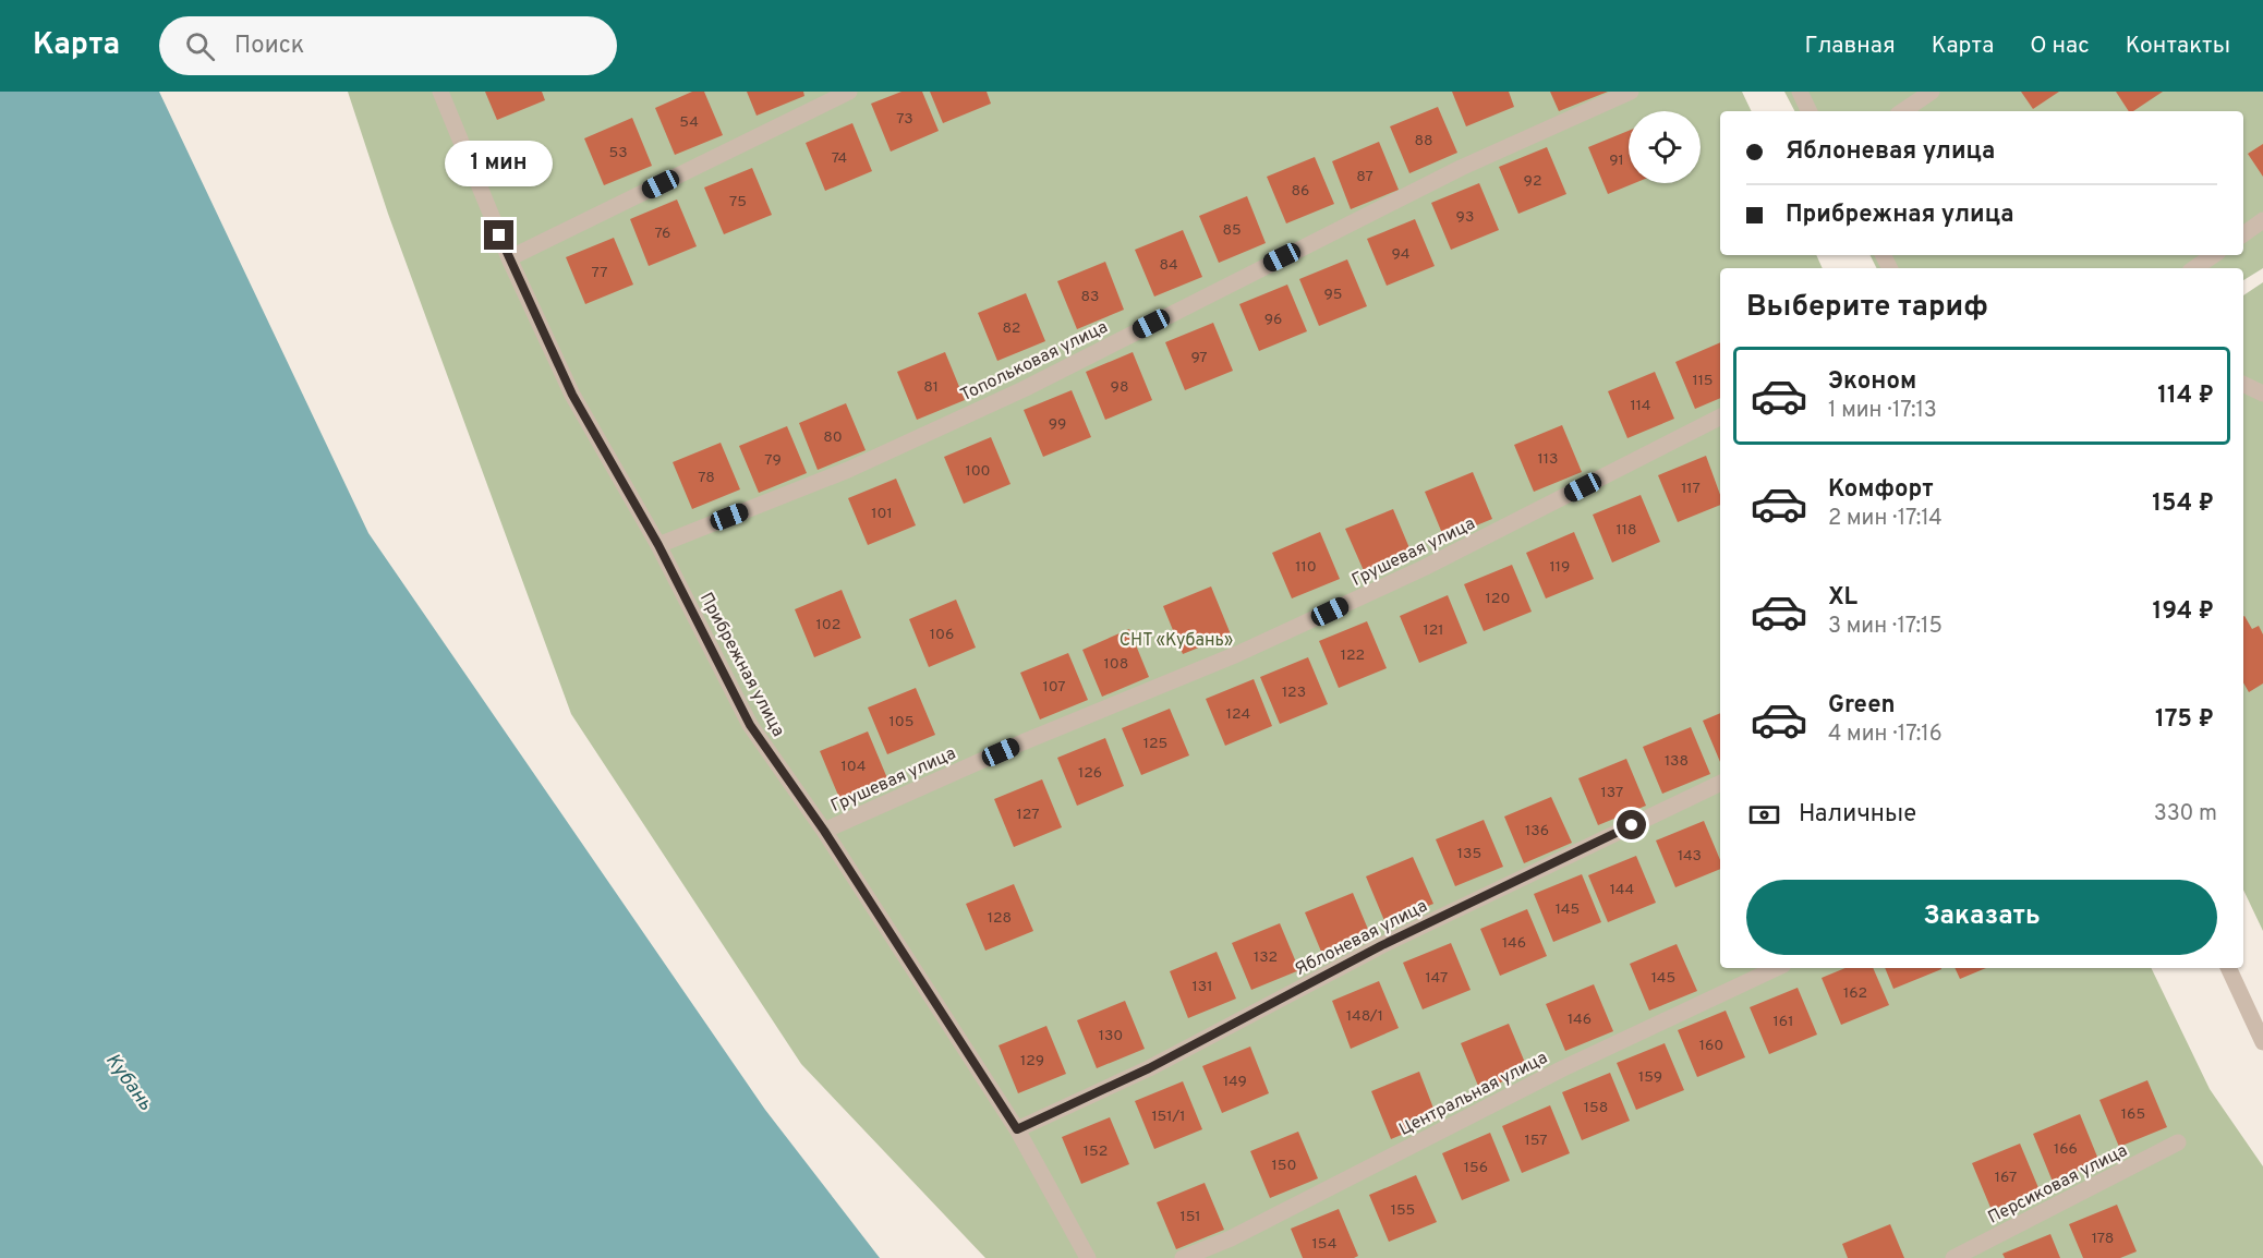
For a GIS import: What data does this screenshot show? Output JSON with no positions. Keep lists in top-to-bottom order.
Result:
{
  "streets": {
    "street": [
      "Топольковая улица",
      "Грушевая улица",
      "Прибрежная улица",
      "Яблоневая улица",
      "Центральная улица",
      "Персиковая улица"
    ]
  },
  "crossings": [
    ["Топольковая улица", "Прибрежная улица"],
    ["Грушевая улица", "Прибрежная улица"],
    ["Прибрежная улица", "Яблоневая улица"]
  ],
  "water": ["Кубань"],
  "parks": ["СНТ «Кубань»"],
  "house_numbers": [
    "73",
    "54",
    "88",
    "53",
    "74",
    "91",
    "87",
    "92",
    "86",
    "75",
    "93",
    "85",
    "76",
    "94",
    "84",
    "77",
    "95",
    "83",
    "96",
    "82",
    "97",
    "115",
    "81",
    "98",
    "114",
    "99",
    "80",
    "113",
    "79",
    "100",
    "78",
    "117",
    "101",
    "118",
    "110",
    "119",
    "120",
    "102",
    "121",
    "106",
    "122",
    "108",
    "107",
    "123",
    "124",
    "105",
    "125",
    "138",
    "104",
    "126",
    "137",
    "127",
    "136",
    "135",
    "143",
    "144",
    "145",
    "128",
    "146",
    "132",
    "147",
    "145",
    "131",
    "162",
    "148/1",
    "146",
    "161",
    "130",
    "160",
    "129",
    "159",
    "149",
    "158",
    "165",
    "151/1",
    "157",
    "166",
    "152",
    "150",
    "156",
    "167",
    "155",
    "151",
    "178",
    "154"
  ],
  "page": {
    "header": "Карта",
    "search": "Поиск",
    "nav": [
      "Главная",
      "Карта",
      "О нас",
      "Контакты"
    ],
    "banner": ["Яблоневая улица", "Прибрежная улица"],
    "bubble": "1 мин",
    "heading": "Выберите тариф",
    "list": [
      {
        "name": "Эконом",
        "note": "1 мин · 17:13",
        "value": "114 ₽"
      },
      {
        "name": "Комфорт",
        "note": "2 мин · 17:14",
        "value": "154 ₽"
      },
      {
        "name": "XL",
        "note": "3 мин · 17:15",
        "value": "194 ₽"
      },
      {
        "name": "Green",
        "note": "4 мин · 17:16",
        "value": "175 ₽"
      }
    ],
    "pay": ["Наличные", "330 m"],
    "buttons": "Заказать"
  }
}
